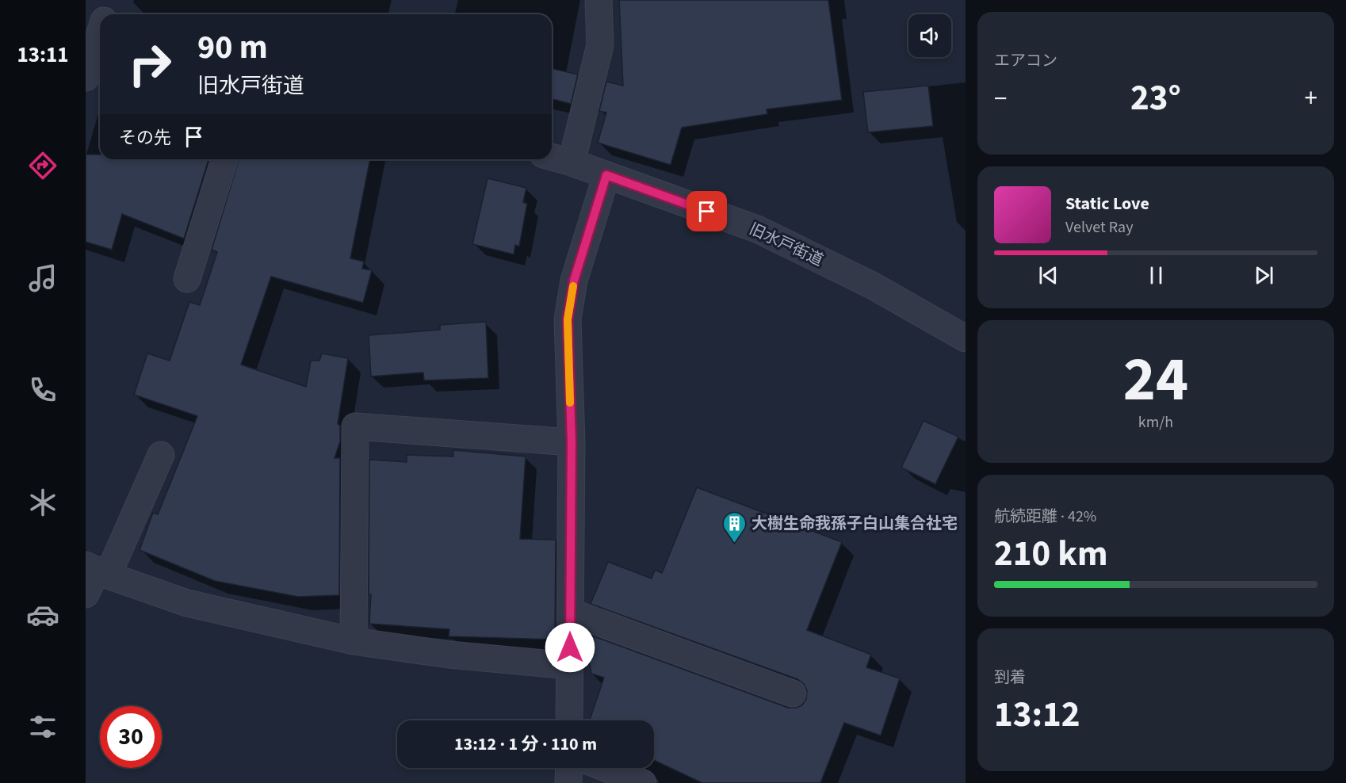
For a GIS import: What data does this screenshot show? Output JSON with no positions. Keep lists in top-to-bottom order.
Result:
{
  "streets": {
    "street": ["旧水戸街道"]
  },
  "places": {
    "building": ["大樹生命我孫子白山集合社宅"]
  },
  "page": {
    "tabs": "13:11",
    "tile": [
      "エアコン",
      ["24", "km/h"],
      ["航続距離 · 42%", "210 km"],
      ["到着", "13:12"]
    ],
    "turn": ["90 m", "旧水戸街道"],
    "heat": ["−", "23°", "+"],
    "then": "その先",
    "song": ["Static Love", "Velvet Ray"],
    "limit": "30",
    "trip": "13:12 · 1 分 · 110 m"
  }
}
